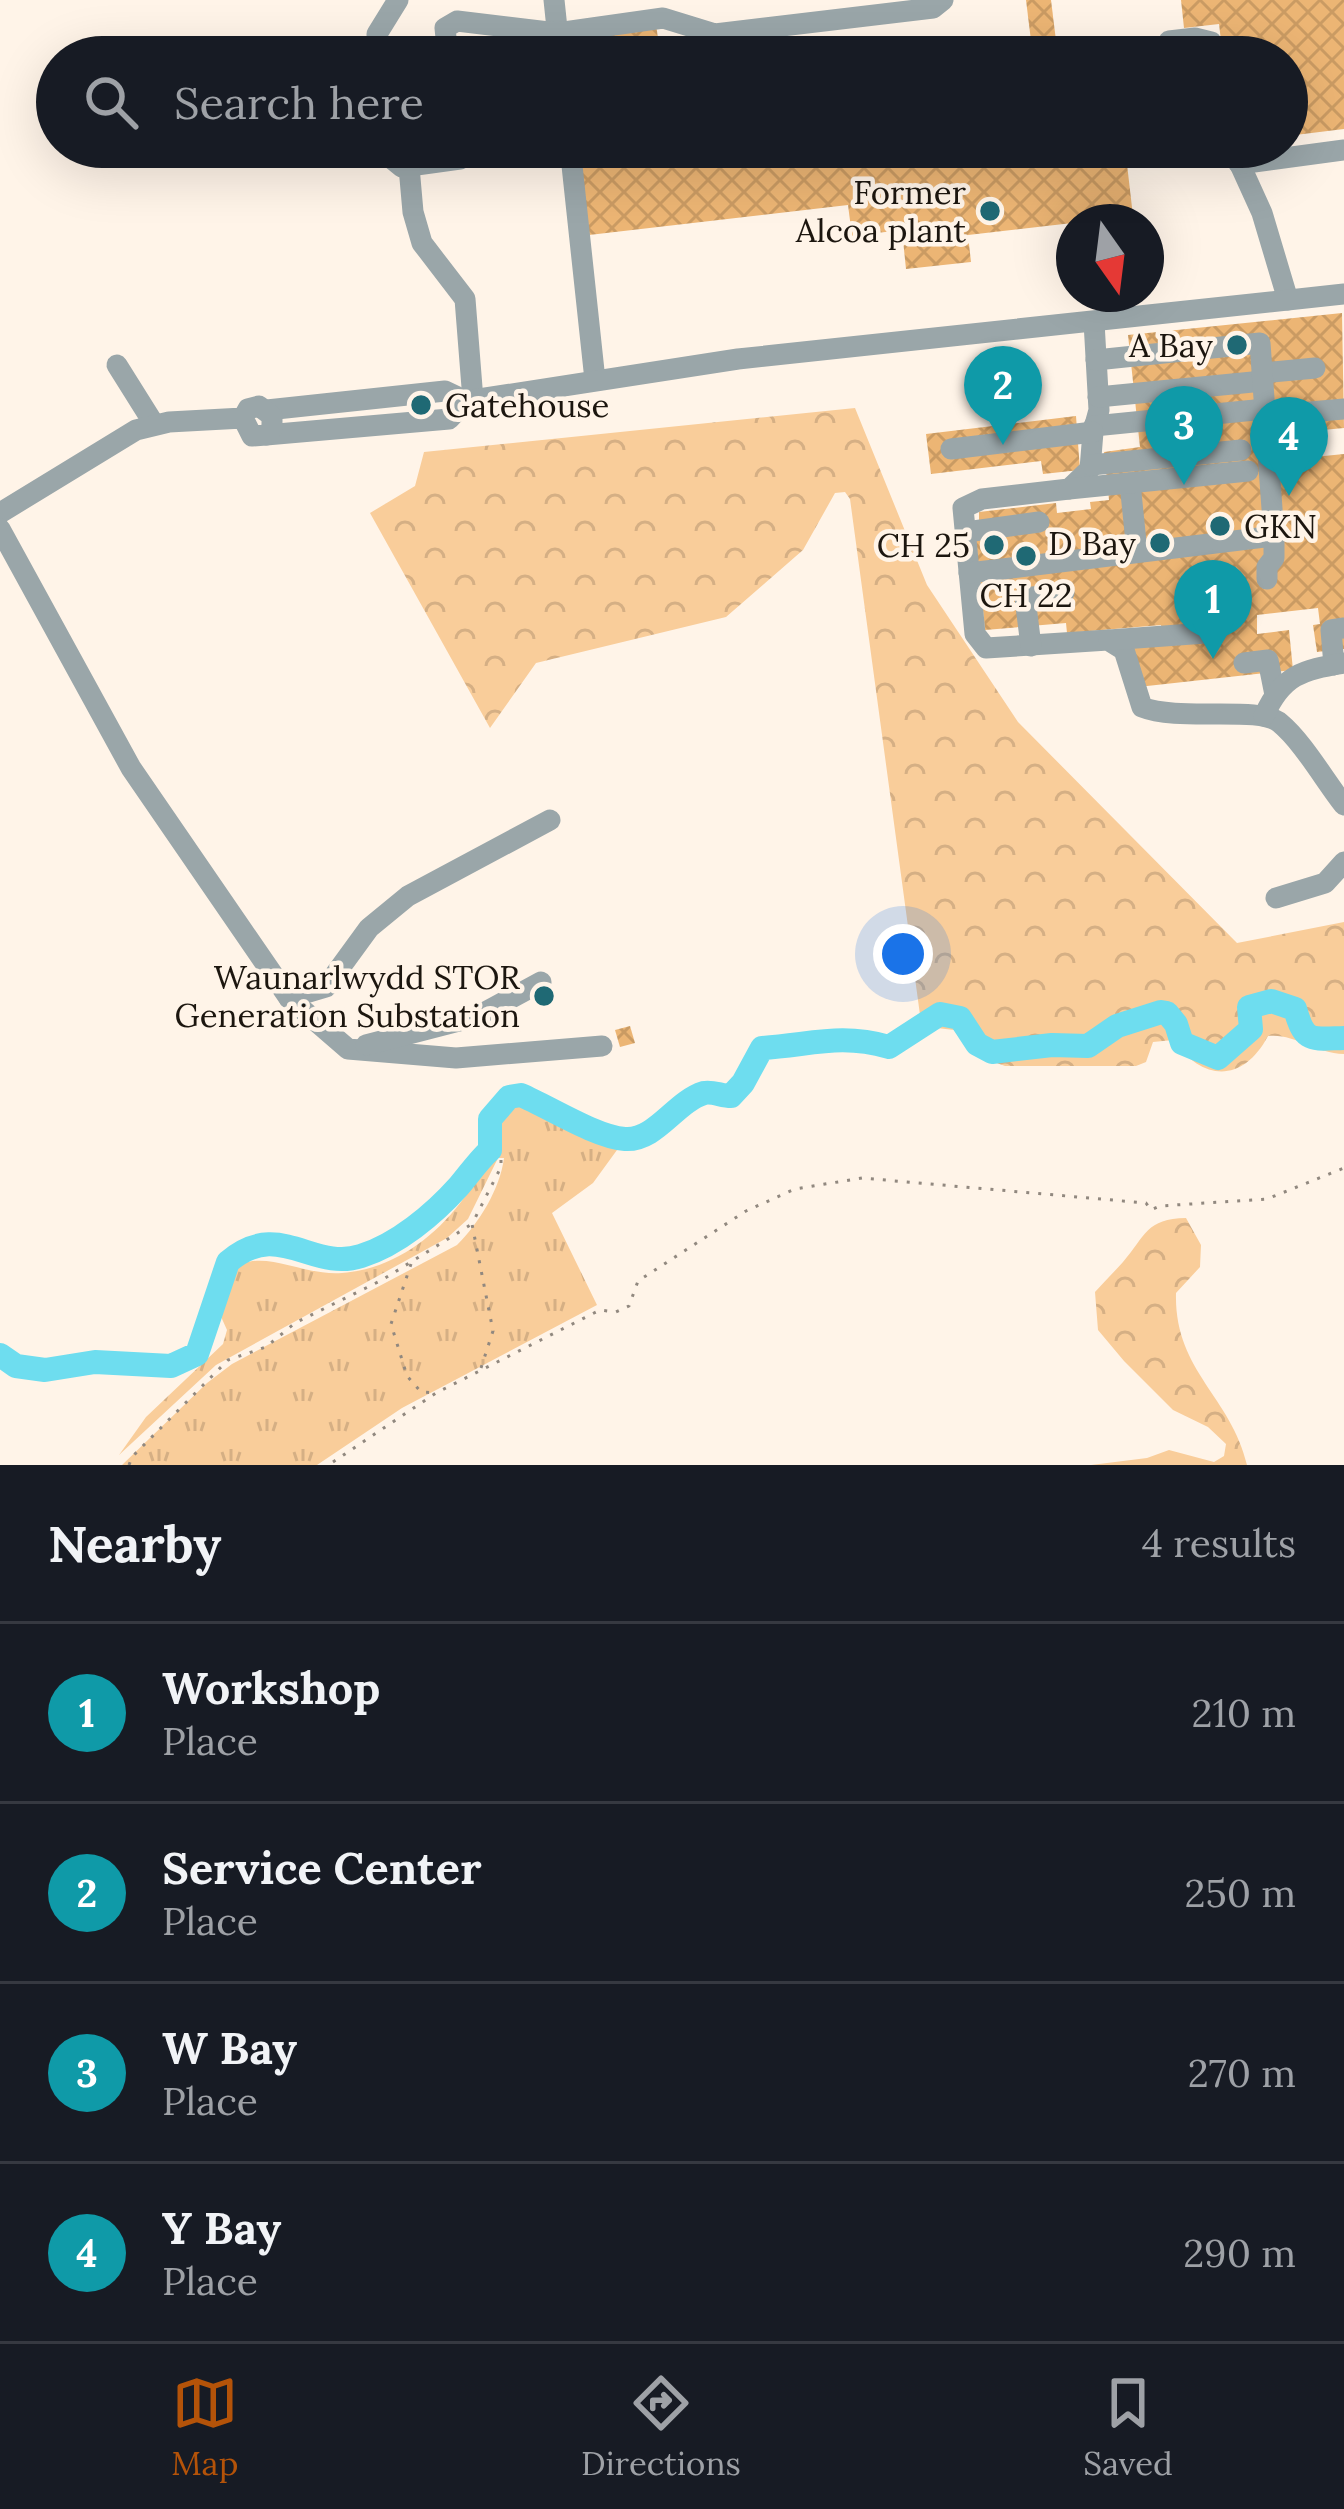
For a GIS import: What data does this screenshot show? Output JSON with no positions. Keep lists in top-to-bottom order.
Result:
{
  "places": [
    "Former Alcoa plant",
    "A Bay",
    "Gatehouse",
    "GKN",
    "D Bay",
    "CH 25",
    "CH 22",
    "Waunarlwydd STOR Generation Substation"
  ],
  "north": "bottom",
  "page": {
    "search": "Search here",
    "pins": [
      "2",
      "3",
      "4",
      "1"
    ],
    "heading": ["Nearby", "4 results"],
    "list": [
      {
        "mark": "1",
        "name": "Workshop",
        "note": "Place",
        "value": "210 m"
      },
      {
        "mark": "2",
        "name": "Service Center",
        "note": "Place",
        "value": "250 m"
      },
      {
        "mark": "3",
        "name": "W Bay",
        "note": "Place",
        "value": "270 m"
      },
      {
        "mark": "4",
        "name": "Y Bay",
        "note": "Place",
        "value": "290 m"
      }
    ],
    "nav": ["Map", "Directions", "Saved"]
  }
}
